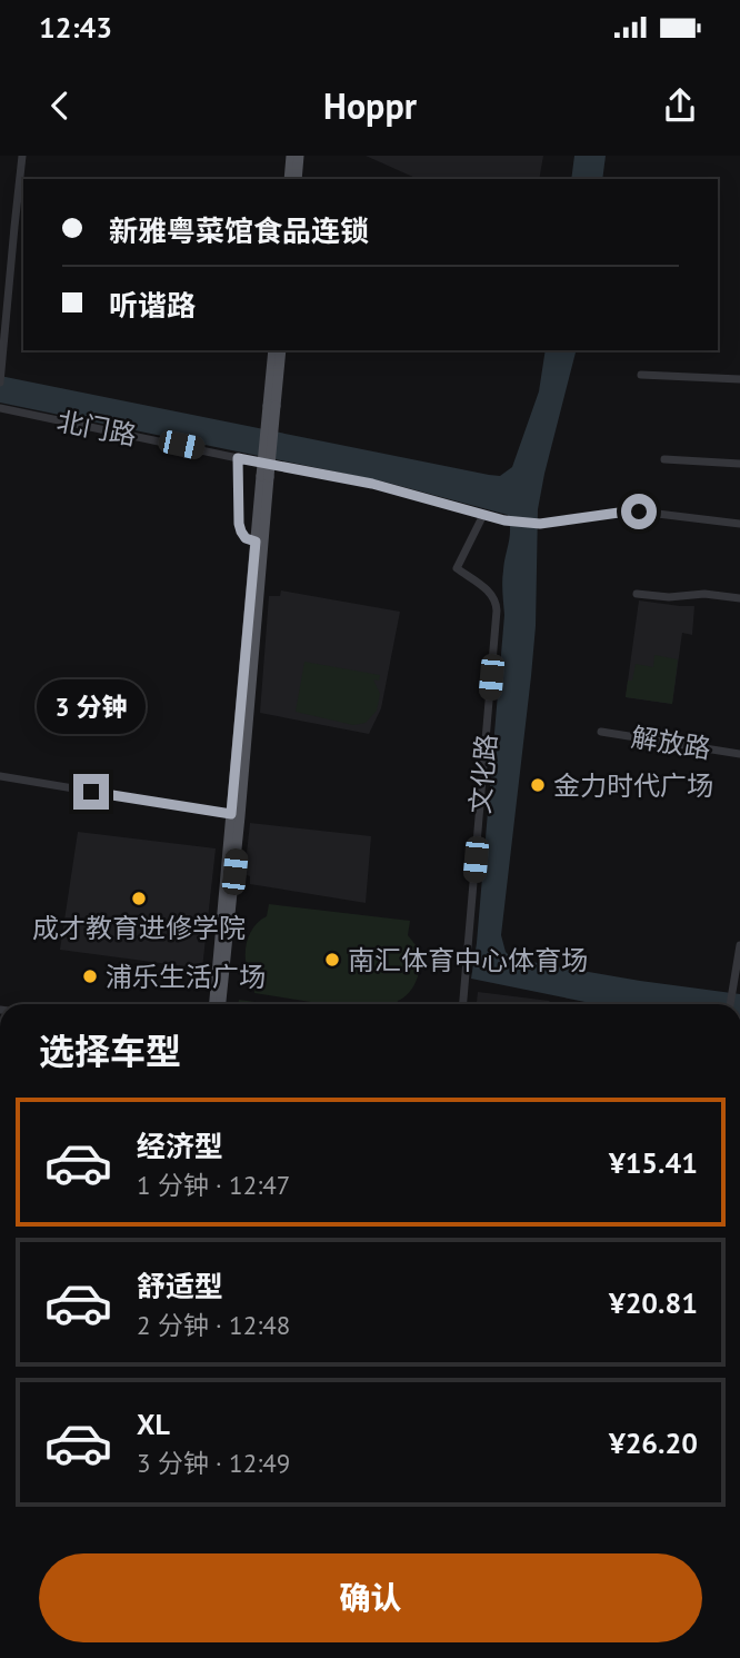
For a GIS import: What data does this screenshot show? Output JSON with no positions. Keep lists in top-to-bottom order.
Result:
{
  "streets": {
    "street": ["北门路", "解放路", "文化路"]
  },
  "crossings": [
    ["北门路", "文化路"]
  ],
  "places": [
    "金力时代广场",
    "成才教育进修学院",
    "南汇体育中心体育场",
    "浦乐生活广场"
  ],
  "page": {
    "status": "12:43",
    "header": "Hoppr",
    "banner": ["新雅粤菜馆食品连锁", "听谐路"],
    "bubble": "3 分钟",
    "heading": "选择车型",
    "list": [
      {
        "name": "经济型",
        "note": "1 分钟 · 12:47",
        "value": "¥15.41"
      },
      {
        "name": "舒适型",
        "note": "2 分钟 · 12:48",
        "value": "¥20.81"
      },
      {
        "name": "XL",
        "note": "3 分钟 · 12:49",
        "value": "¥26.20"
      }
    ],
    "buttons": "确认"
  }
}
